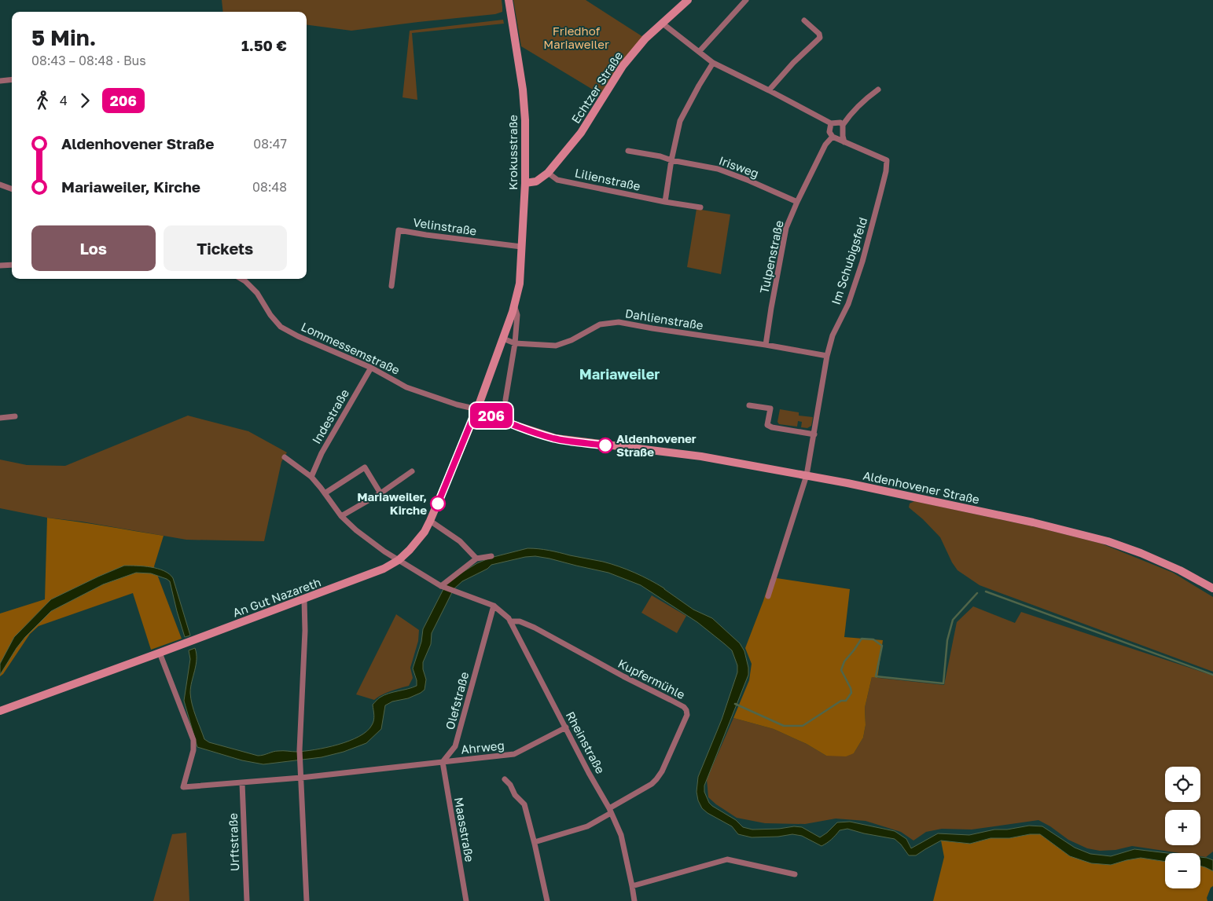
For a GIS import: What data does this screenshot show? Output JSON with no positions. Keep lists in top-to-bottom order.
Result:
{
  "streets": {
    "main road": [
      "Echtzer Straße",
      "Krokusstraße",
      "Aldenhovener Straße",
      "An Gut Nazareth"
    ],
    "street": [
      "Irisweg",
      "Lilienstraße",
      "Velinstraße",
      "Tulpenstraße",
      "Im Schubigsfeld",
      "Dahlienstraße",
      "Lommessemstraße",
      "Indestraße",
      "Kupfermühle",
      "Olefstraße",
      "Rheinstraße",
      "Ahrweg",
      "Maasstraße",
      "Urftstraße"
    ]
  },
  "crossings": [
    ["Echtzer Straße", "Krokusstraße"],
    ["Echtzer Straße", "Lilienstraße"],
    ["Krokusstraße", "Velinstraße"],
    ["Krokusstraße", "Dahlienstraße"],
    ["Krokusstraße", "Lommessemstraße"],
    ["Krokusstraße", "Aldenhovener Straße"],
    ["Krokusstraße", "An Gut Nazareth"],
    ["Irisweg", "Tulpenstraße"],
    ["Tulpenstraße", "Dahlienstraße"],
    ["Im Schubigsfeld", "Dahlienstraße"],
    ["Im Schubigsfeld", "Aldenhovener Straße"],
    ["Lommessemstraße", "Indestraße"],
    ["Lommessemstraße", "Aldenhovener Straße"],
    ["Lommessemstraße", "An Gut Nazareth"],
    ["Aldenhovener Straße", "An Gut Nazareth"],
    ["Kupfermühle", "Rheinstraße"],
    ["Olefstraße", "Rheinstraße"],
    ["Olefstraße", "Ahrweg"],
    ["Olefstraße", "Maasstraße"],
    ["Rheinstraße", "Ahrweg"],
    ["Ahrweg", "Maasstraße"]
  ],
  "districts": ["Mariaweiler"],
  "parks": ["Friedhof Mariaweiler"],
  "places": ["Aldenhovener Straße", "Mariaweiler, Kirche"],
  "lines": ["bus line 206"],
  "page": {
    "on_map": "206",
    "heading": ["5 Min.", "08:43 – 08:48 · Bus", "1.50 €"],
    "legs": ["4", "206"],
    "list": [
      {
        "name": "Aldenhovener Straße",
        "value": "08:47"
      },
      {
        "name": "Mariaweiler, Kirche",
        "value": "08:48"
      }
    ],
    "buttons": ["Los", "Tickets"],
    "map_buttons": ["+", "−"]
  }
}
